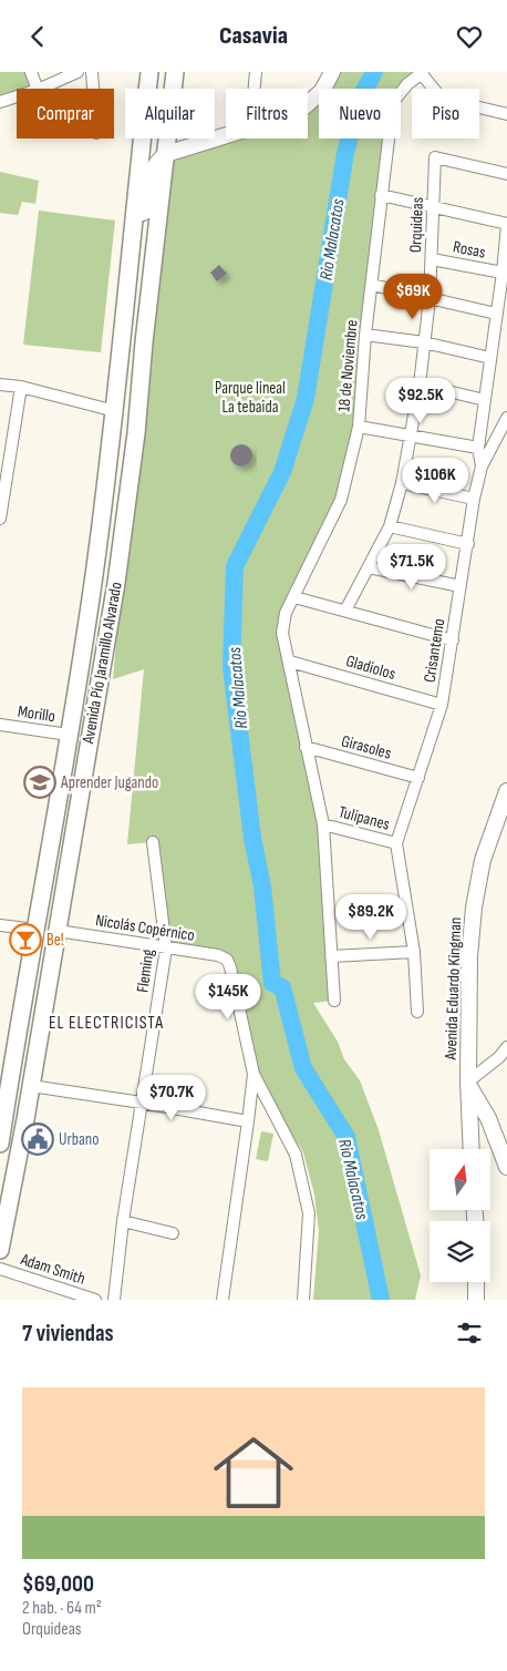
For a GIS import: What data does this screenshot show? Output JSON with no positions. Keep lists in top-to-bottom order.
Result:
{
  "streets": {
    "main road": ["Avenida Pío Jaramillo Alvarado", "Avenida Eduardo Kingman"],
    "street": [
      "Orquideas",
      "Rosas",
      "18 de Noviembre",
      "Crisantemo",
      "Gladiolos",
      "Morillo",
      "Girasoles",
      "Tulipanes",
      "Nicolás Copérnico",
      "Fleming",
      "Adam Smith"
    ]
  },
  "crossings": [
    ["Orquideas", "Rosas"],
    ["Rosas", "Crisantemo"],
    ["18 de Noviembre", "Gladiolos"],
    ["18 de Noviembre", "Girasoles"],
    ["18 de Noviembre", "Tulipanes"],
    ["Crisantemo", "Gladiolos"],
    ["Crisantemo", "Girasoles"],
    ["Crisantemo", "Tulipanes"],
    ["Avenida Pío Jaramillo Alvarado", "Morillo"],
    ["Avenida Pío Jaramillo Alvarado", "Nicolás Copérnico"],
    ["Nicolás Copérnico", "Fleming"]
  ],
  "districts": ["EL ELECTRICISTA"],
  "water": ["Rio Malacatos"],
  "parks": ["Parque lineal La tebaida"],
  "places": {
    "school or university": ["Aprender Jugando"],
    "bar": ["Be!"],
    "public building": ["Urbano"]
  },
  "north": "top",
  "page": {
    "header": "Casavia",
    "chip": [
      "Comprar",
      "Alquilar",
      "Filtros",
      "Nuevo",
      "Piso"
    ],
    "price": [
      "$69K",
      "$92.5K",
      "$106K",
      "$71.5K",
      "$89.2K",
      "$145K",
      "$70.7K"
    ],
    "heading": "7 viviendas",
    "list": [
      {
        "name": "$69,000",
        "note": "2 hab. · 64 m² · Orquideas"
      }
    ]
  }
}
